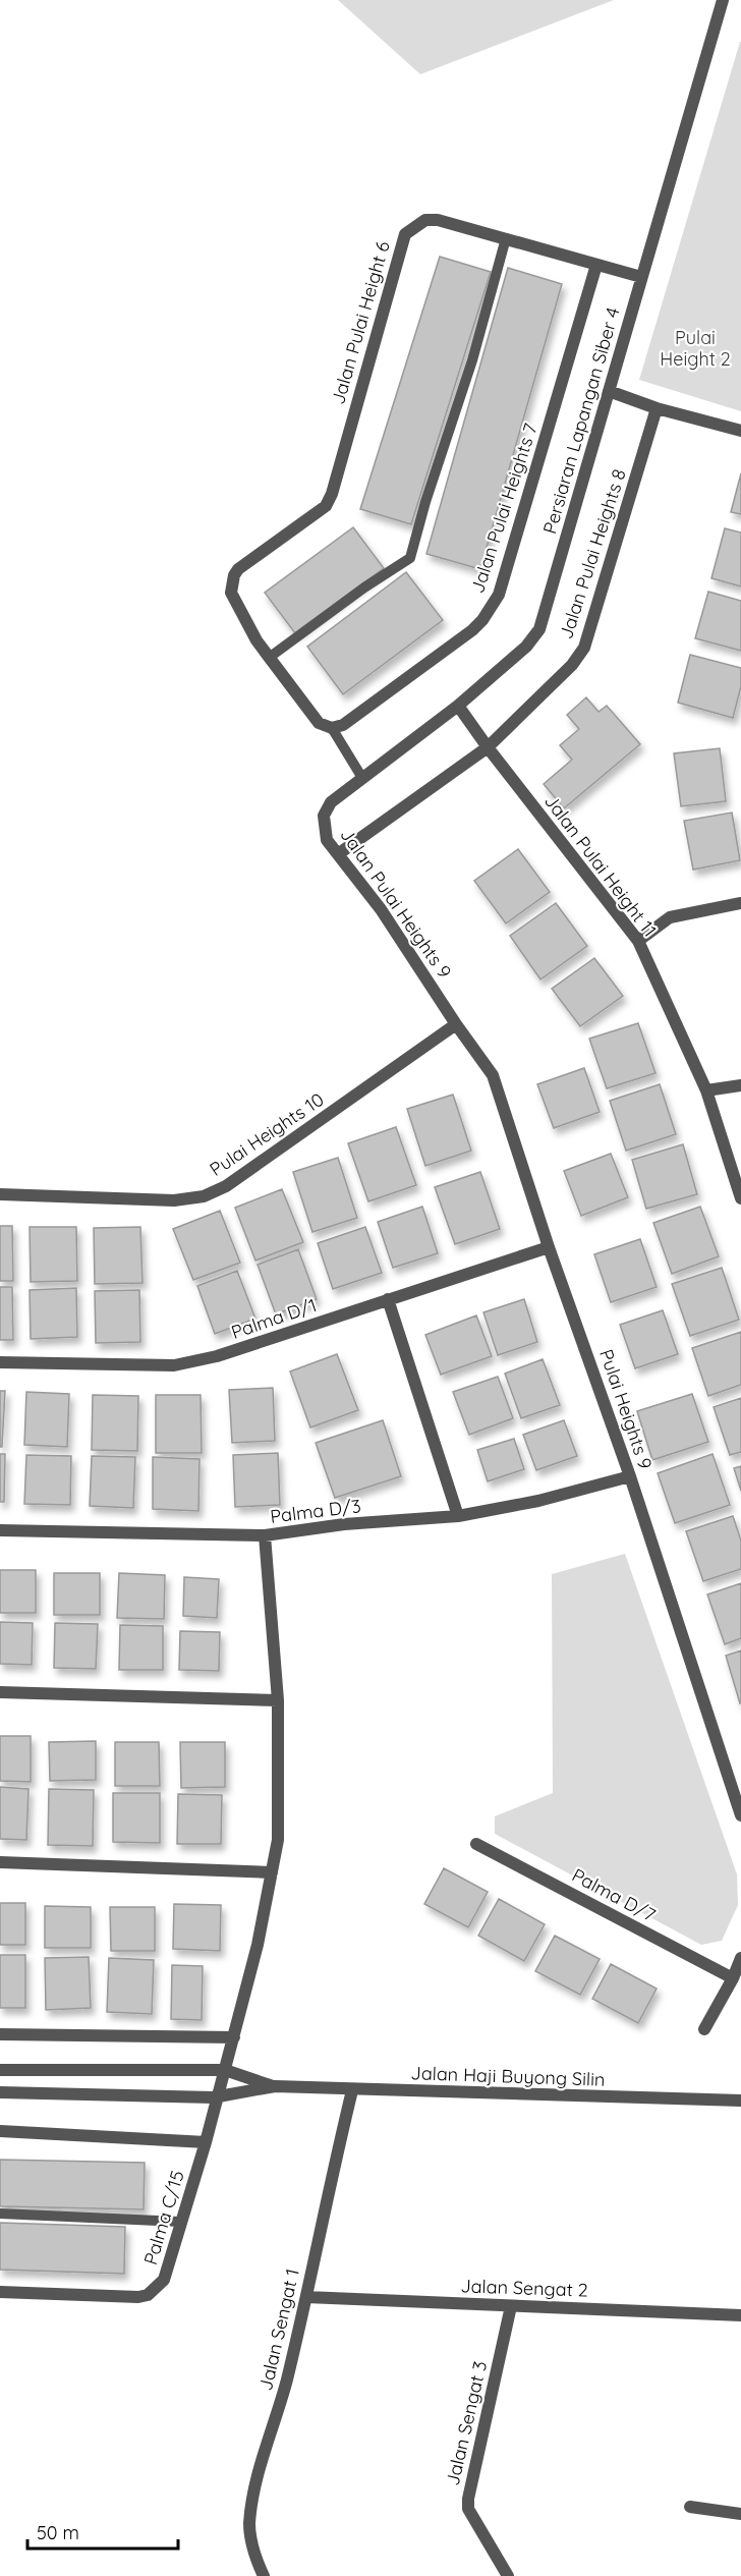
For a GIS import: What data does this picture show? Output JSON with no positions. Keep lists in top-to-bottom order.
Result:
{
  "streets": {
    "street": [
      "Jalan Pulai Height 6",
      "Persiaran Lapangan Siber 4",
      "Jalan Pulai Heights 7",
      "Jalan Pulai Heights 8",
      "Jalan Pulai Height 11",
      "Jalan Pulai Heights 9",
      "Pulai Heights 10",
      "Palma D/1",
      "Pulai Heights 9",
      "Palma D/3",
      "Palma D/7",
      "Jalan Haji Buyong Silin",
      "Palma C/15",
      "Jalan Sengat 2",
      "Jalan Sengat 1",
      "Jalan Sengat 3"
    ]
  },
  "crossings": [
    ["Jalan Pulai Height 6", "Persiaran Lapangan Siber 4"],
    ["Jalan Pulai Height 6", "Jalan Pulai Heights 7"],
    ["Persiaran Lapangan Siber 4", "Jalan Pulai Height 11"],
    ["Persiaran Lapangan Siber 4", "Jalan Pulai Heights 9"],
    ["Jalan Pulai Heights 8", "Jalan Pulai Height 11"],
    ["Jalan Pulai Heights 8", "Jalan Pulai Heights 9"],
    ["Jalan Pulai Heights 9", "Pulai Heights 10"],
    ["Jalan Pulai Heights 9", "Pulai Heights 9"],
    ["Pulai Heights 10", "Pulai Heights 9"],
    ["Palma D/1", "Pulai Heights 9"],
    ["Pulai Heights 9", "Palma D/3"],
    ["Palma D/3", "Palma C/15"],
    ["Jalan Haji Buyong Silin", "Jalan Sengat 1"],
    ["Jalan Sengat 2", "Jalan Sengat 1"],
    ["Jalan Sengat 2", "Jalan Sengat 3"]
  ],
  "parks": ["Pulai Height 2"],
  "scale_bar": "50 m"
}
